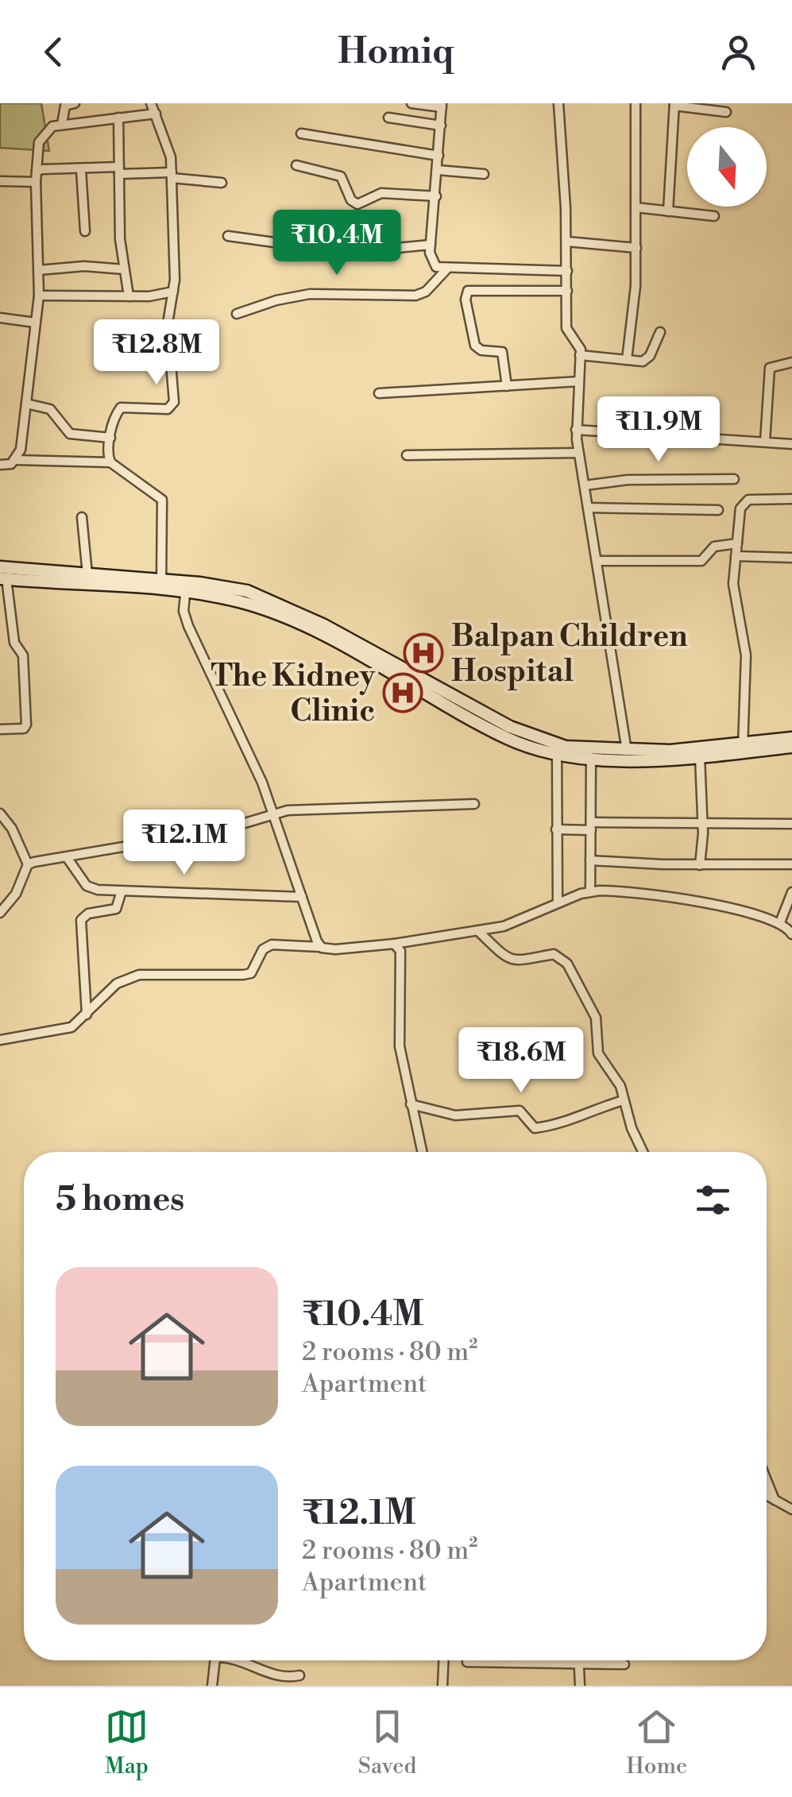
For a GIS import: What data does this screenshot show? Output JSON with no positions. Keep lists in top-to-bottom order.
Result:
{
  "places": {
    "hospital": ["Balpan Children Hospital", "The Kidney Clinic"]
  },
  "north": "bottom",
  "page": {
    "header": "Homiq",
    "price": [
      "₹10.4M",
      "₹12.8M",
      "₹11.9M",
      "₹12.1M",
      "₹18.6M"
    ],
    "heading": "5 homes",
    "list": [
      {
        "name": "₹10.4M",
        "note": "2 rooms · 80 m² · Apartment"
      },
      {
        "name": "₹12.1M",
        "note": "2 rooms · 80 m² · Apartment"
      }
    ],
    "tabs": ["Map", "Saved", "Home"]
  }
}
